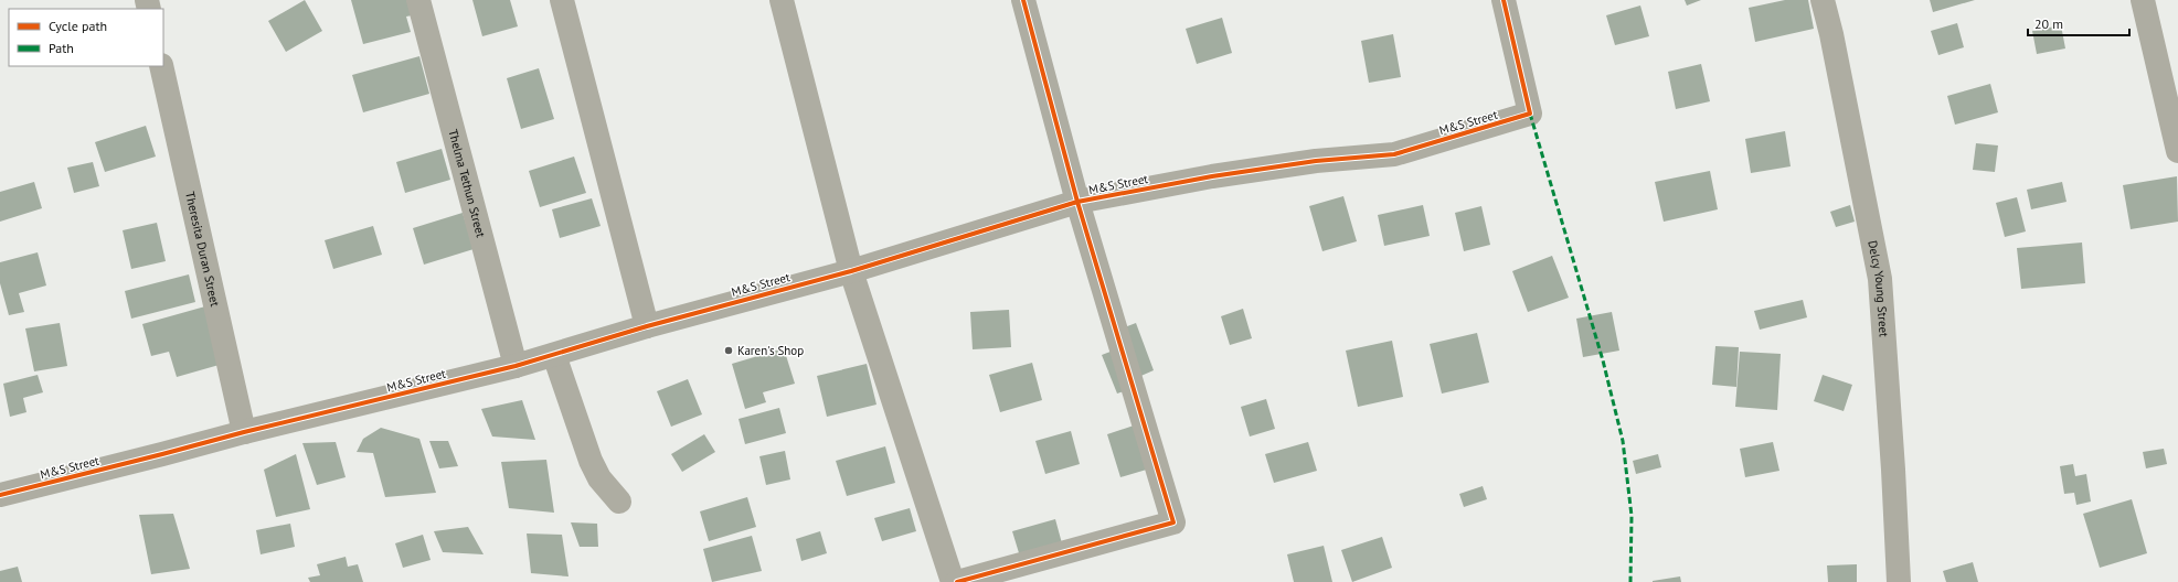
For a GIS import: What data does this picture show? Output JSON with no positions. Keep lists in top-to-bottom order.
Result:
{
  "streets": {
    "street": [
      "M&S Street",
      "Thelma Tethun Street",
      "Theresita Duran Street",
      "Delcy Young Street"
    ]
  },
  "crossings": [
    ["M&S Street", "Thelma Tethun Street"],
    ["M&S Street", "Theresita Duran Street"]
  ],
  "places": ["Karen's Shop"],
  "legend": ["Cycle path", "Path"],
  "scale_bar": "20 m"
}
